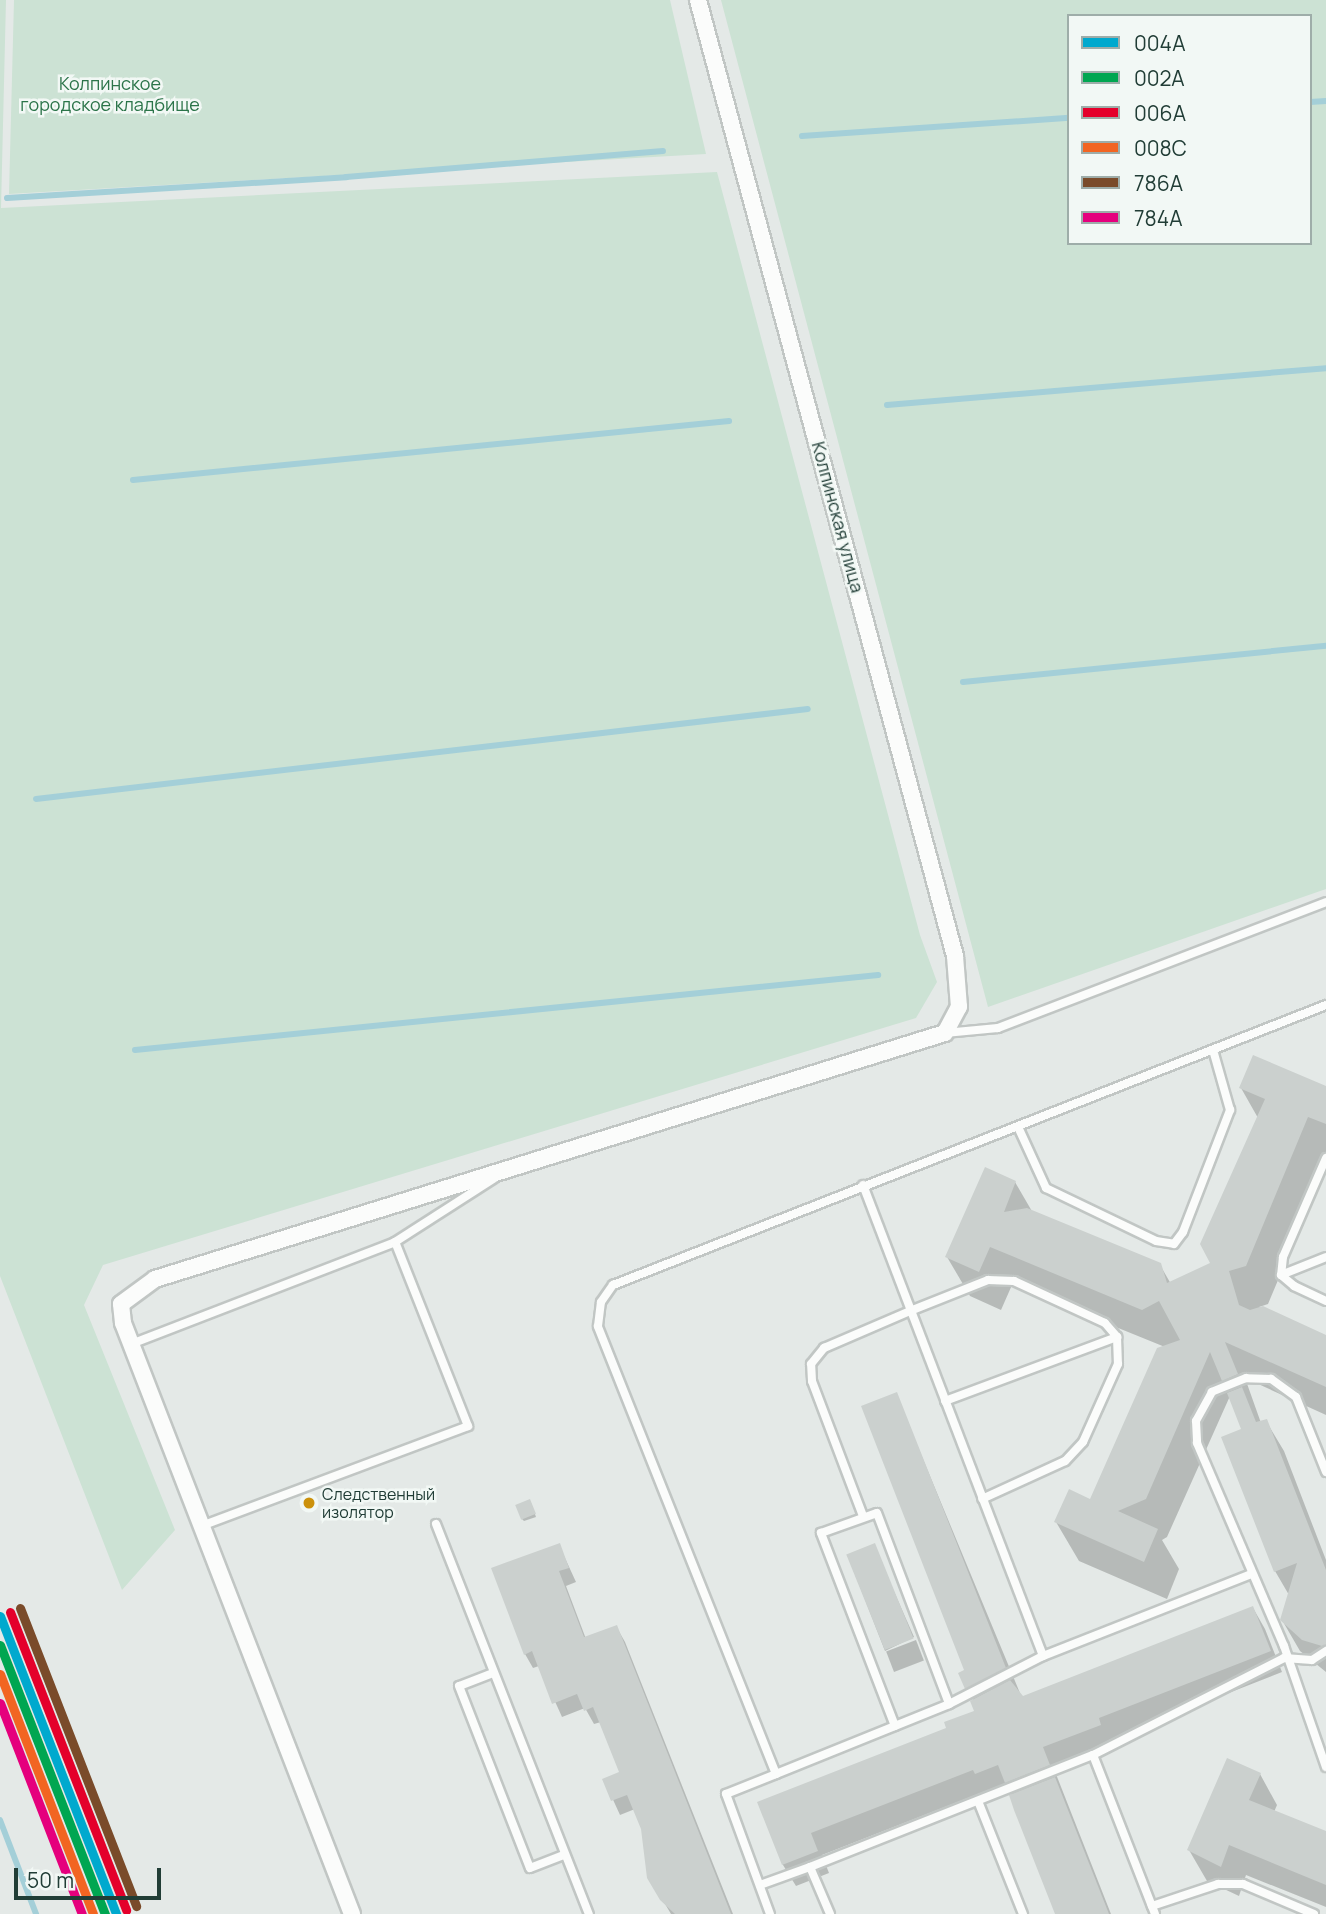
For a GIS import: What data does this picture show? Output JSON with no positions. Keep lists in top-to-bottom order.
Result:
{
  "streets": {
    "street": ["Колпинская улица"]
  },
  "parks": ["Колпинское городское кладбище"],
  "places": ["Следственный изолятор"],
  "lines": [
    "transit line 786А",
    "transit line 006А",
    "transit line 004А",
    "transit line 002А",
    "transit line 008С",
    "transit line 784А"
  ],
  "legend": [
    "004А",
    "002А",
    "006А",
    "008С",
    "786А",
    "784А"
  ],
  "scale_bar": "50 m"
}
